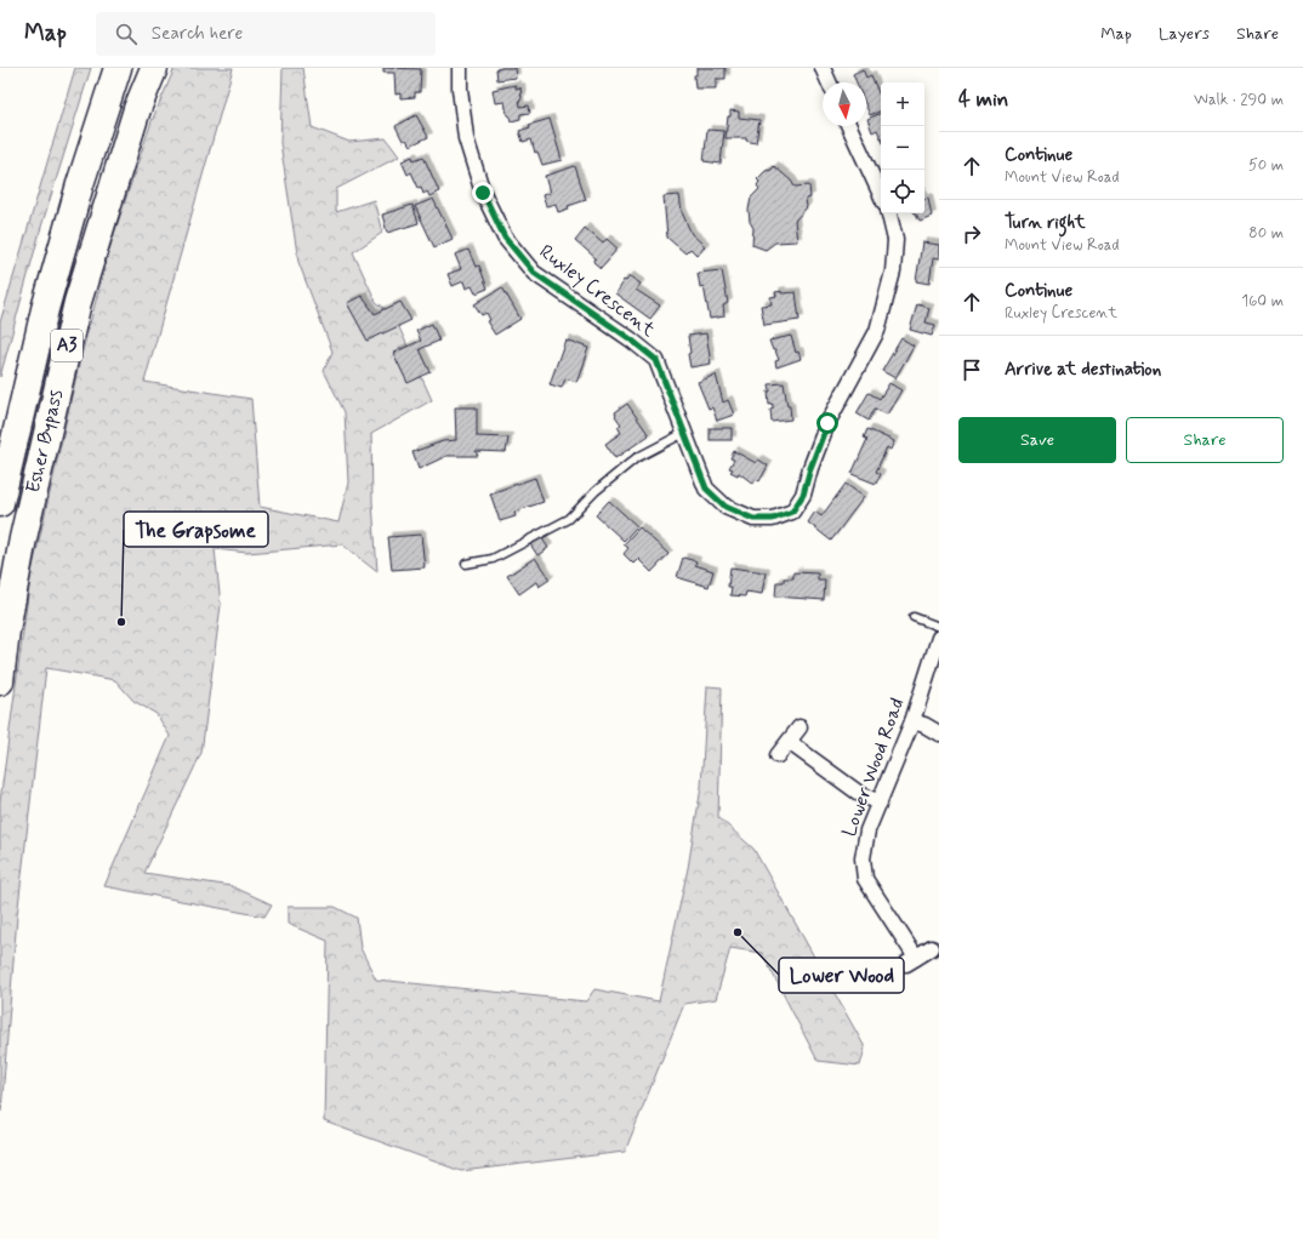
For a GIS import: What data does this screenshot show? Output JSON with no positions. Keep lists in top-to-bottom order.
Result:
{
  "streets": {
    "highway": ["A3", "Esher Bypass"],
    "street": ["Ruxley Crescent", "Lower Wood Road"]
  },
  "places": ["The Grapsome", "Lower Wood"],
  "north": "bottom",
  "page": {
    "header": "Map",
    "search": "Search here",
    "nav": ["Map", "Layers", "Share"],
    "heading": ["4 min", "Walk · 290 m"],
    "map_buttons": ["+", "−"],
    "list": [
      ["Continue", "Mount View Road", "50 m"],
      ["Turn right", "Mount View Road", "80 m"],
      ["Continue", "Ruxley Crescent", "160 m"],
      "Arrive at destination"
    ],
    "buttons": ["Save", "Share"]
  }
}
